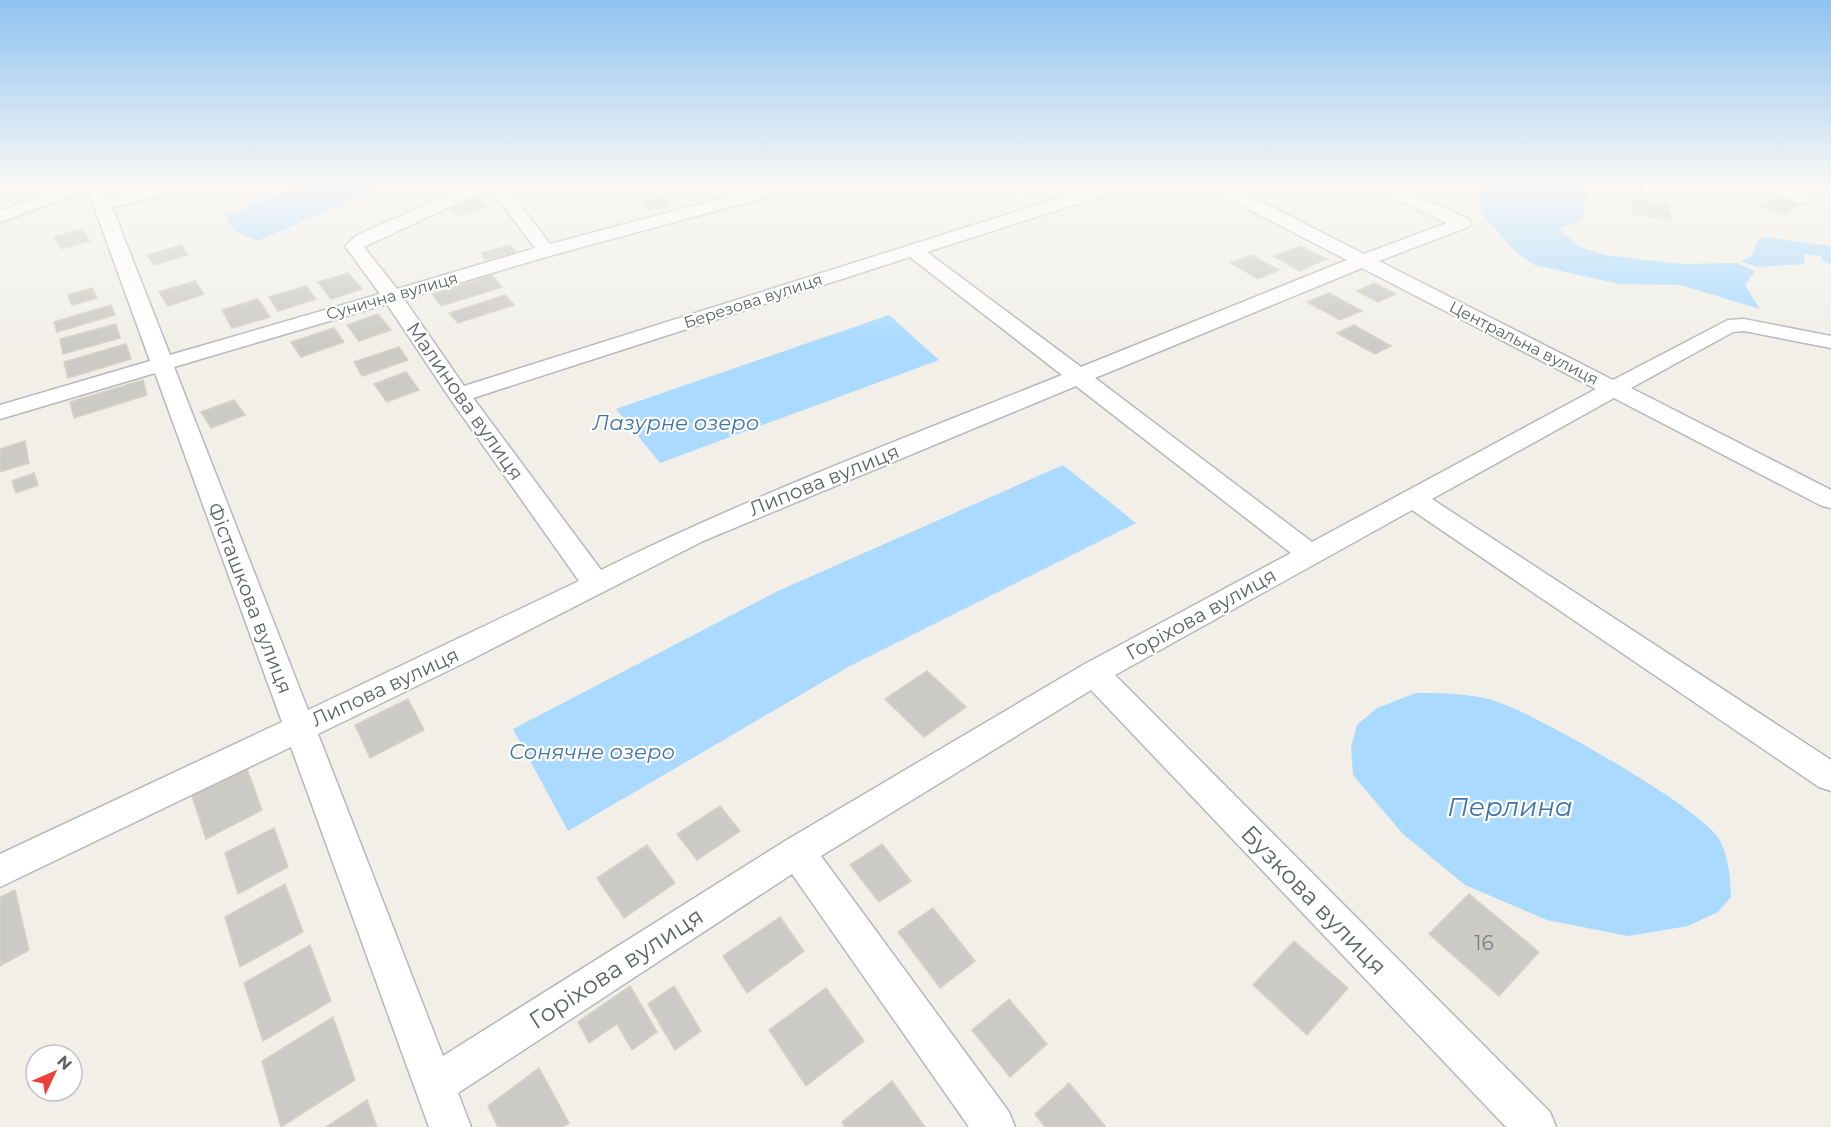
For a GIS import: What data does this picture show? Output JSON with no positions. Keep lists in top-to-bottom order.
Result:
{
  "streets": {
    "street": [
      "Сунична вулиця",
      "Березова вулиця",
      "Центральна вулиця",
      "Малинова вулиця",
      "Липова вулиця",
      "Фісташкова вулиця",
      "Горіхова вулиця",
      "Бузкова вулиця"
    ]
  },
  "crossings": [
    ["Сунична вулиця", "Малинова вулиця"],
    ["Сунична вулиця", "Фісташкова вулиця"],
    ["Березова вулиця", "Малинова вулиця"],
    ["Центральна вулиця", "Липова вулиця"],
    ["Центральна вулиця", "Горіхова вулиця"],
    ["Малинова вулиця", "Липова вулиця"],
    ["Липова вулиця", "Фісташкова вулиця"],
    ["Фісташкова вулиця", "Горіхова вулиця"],
    ["Горіхова вулиця", "Бузкова вулиця"]
  ],
  "water": ["Лазурне озеро", "Сонячне озеро", "Перлина"],
  "house_numbers": ["16"],
  "north": "top right"
}
